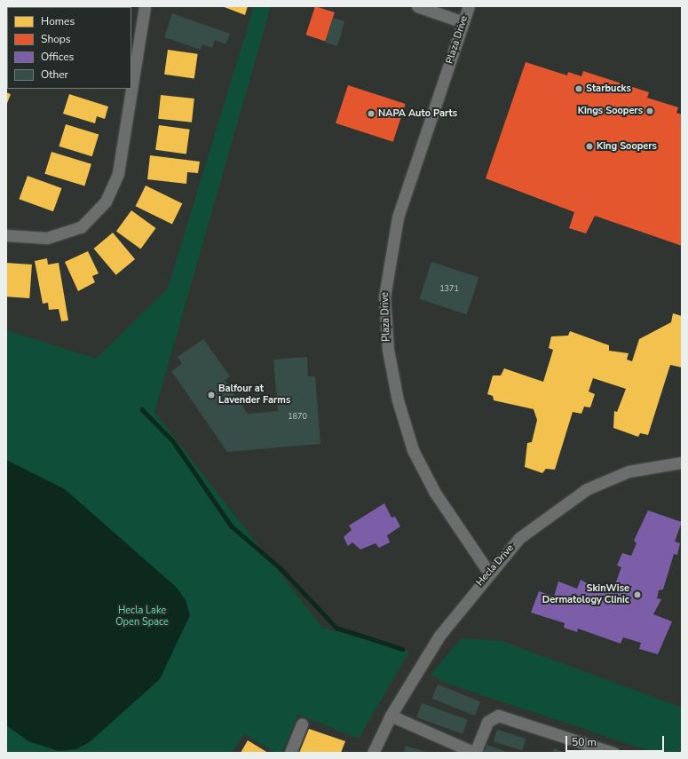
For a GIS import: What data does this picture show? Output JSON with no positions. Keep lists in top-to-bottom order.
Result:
{
  "streets": {
    "street": ["Plaza Drive", "Hecla Drive"]
  },
  "crossings": [
    ["Plaza Drive", "Hecla Drive"]
  ],
  "parks": ["Hecla Lake Open Space"],
  "places": [
    "Starbucks",
    "Kings Soopers",
    "NAPA Auto Parts",
    "King Soopers",
    "Balfour at Lavender Farms",
    "SkinWise Dermatology Clinic"
  ],
  "house_numbers": ["1371", "1870"],
  "legend": [
    "Homes",
    "Shops",
    "Offices",
    "Other"
  ],
  "scale_bar": "50 m"
}
